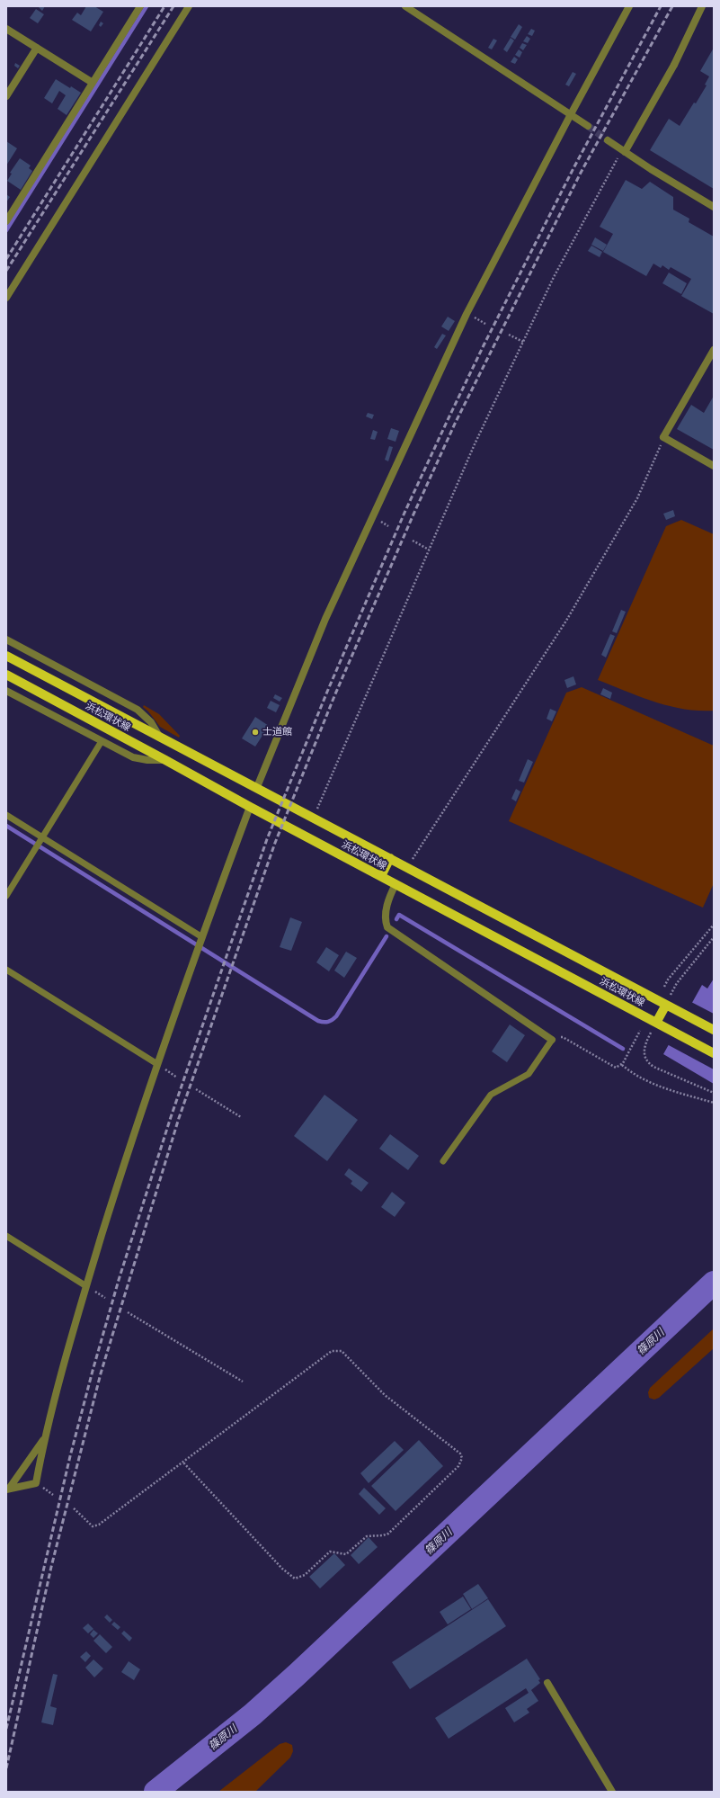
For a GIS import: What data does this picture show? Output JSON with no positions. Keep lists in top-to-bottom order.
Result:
{
  "streets": {
    "main road": ["浜松環状線"]
  },
  "water": ["篠原川"],
  "places": ["士道館"]
}
